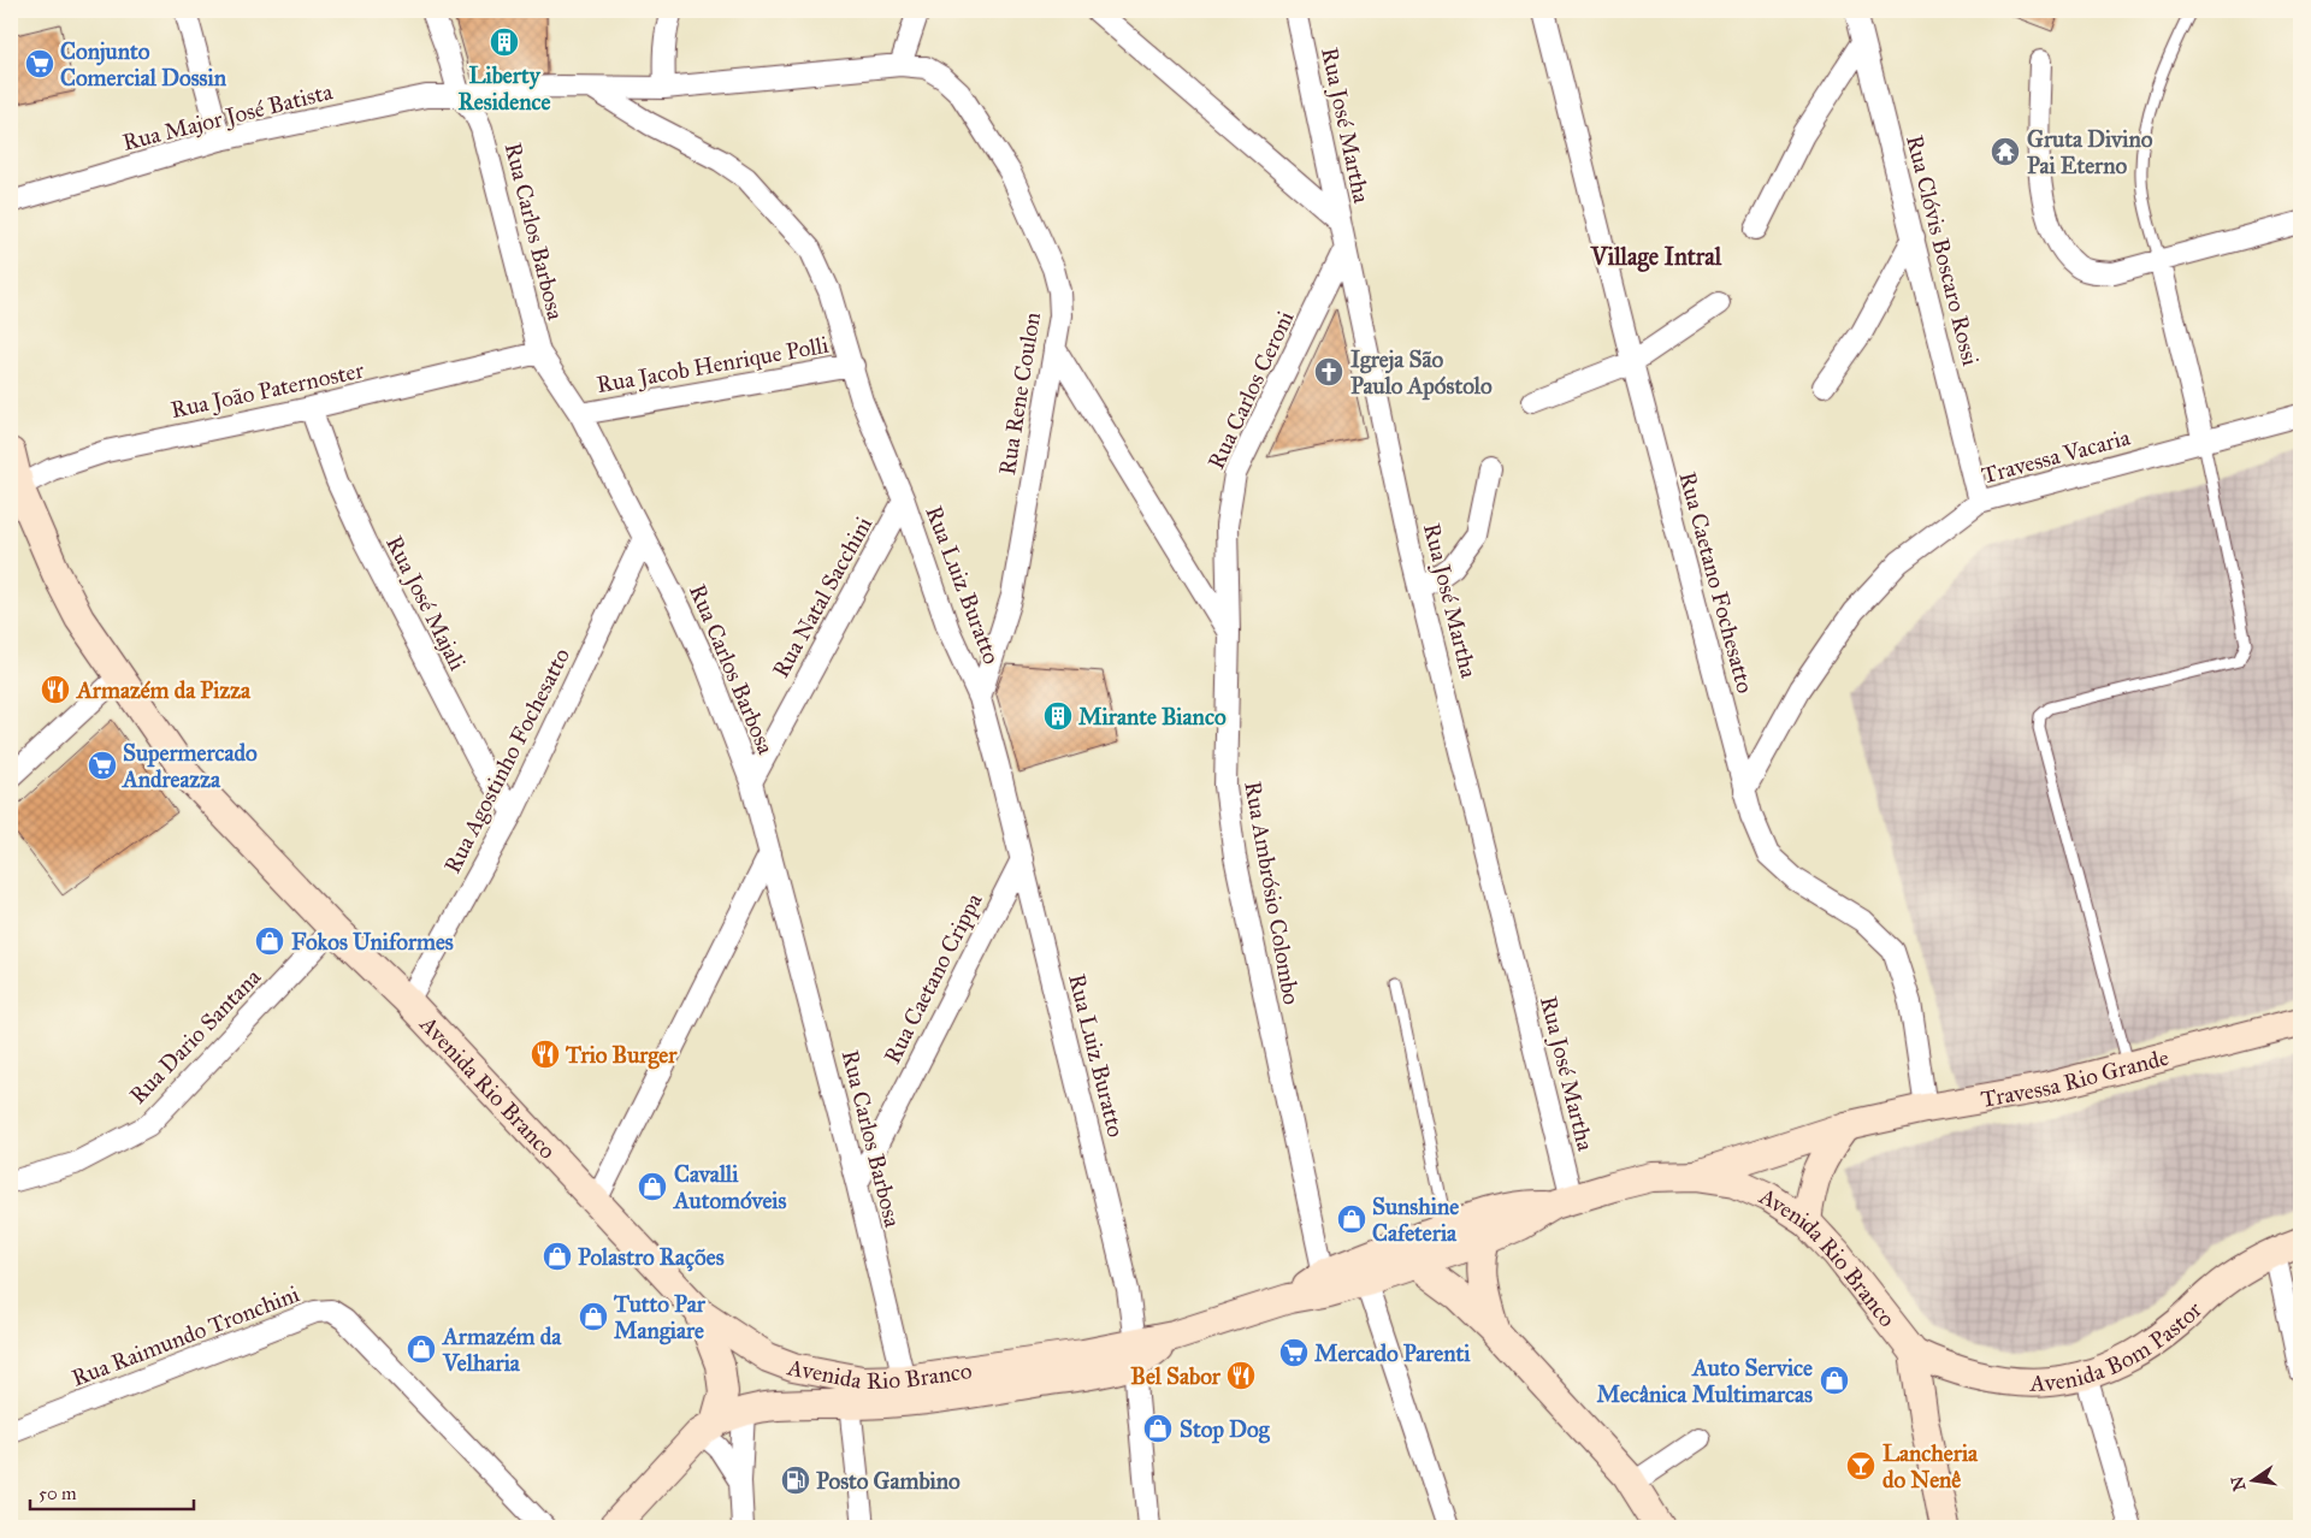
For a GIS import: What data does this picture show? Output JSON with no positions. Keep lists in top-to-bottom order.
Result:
{
  "streets": {
    "main road": ["Travessa Rio Grande", "Avenida Rio Branco", "Avenida Bom Pastor"],
    "street": [
      "Rua Major José Batista",
      "Rua José Martha",
      "Rua Carlos Barbosa",
      "Rua Clóvis Boscaro Rossi",
      "Rua Jacob Henrique Polli",
      "Rua João Paternoster",
      "Rua Carlos Ceroni",
      "Rua Rene Coulon",
      "Travessa Vacaria",
      "Rua Caetano Fochesatto",
      "Rua Luiz Buratto",
      "Rua Natal Sacchini",
      "Rua José Majali",
      "Rua Agostinho Fochesatto",
      "Rua Ambrósio Colombo",
      "Rua Caetano Crippa",
      "Rua Dario Santana",
      "Rua Raimundo Tronchini"
    ]
  },
  "crossings": [
    ["Rua Major José Batista", "Rua Carlos Barbosa"],
    ["Rua Major José Batista", "Rua Luiz Buratto"],
    ["Rua José Martha", "Rua Carlos Ceroni"],
    ["Rua José Martha", "Avenida Rio Branco"],
    ["Rua Carlos Barbosa", "Rua Jacob Henrique Polli"],
    ["Rua Carlos Barbosa", "Rua João Paternoster"],
    ["Rua Carlos Barbosa", "Rua Luiz Buratto"],
    ["Rua Carlos Barbosa", "Rua Natal Sacchini"],
    ["Rua Carlos Barbosa", "Rua Agostinho Fochesatto"],
    ["Rua Carlos Barbosa", "Rua Caetano Crippa"],
    ["Rua Carlos Barbosa", "Avenida Rio Branco"],
    ["Rua Clóvis Boscaro Rossi", "Travessa Vacaria"],
    ["Rua Jacob Henrique Polli", "Rua Luiz Buratto"],
    ["Rua João Paternoster", "Rua José Majali"],
    ["Rua João Paternoster", "Avenida Rio Branco"],
    ["Rua Carlos Ceroni", "Rua Ambrósio Colombo"],
    ["Rua Rene Coulon", "Rua Luiz Buratto"],
    ["Travessa Vacaria", "Rua Caetano Fochesatto"],
    ["Rua Caetano Fochesatto", "Travessa Rio Grande"],
    ["Rua Luiz Buratto", "Rua Natal Sacchini"],
    ["Rua Luiz Buratto", "Rua Caetano Crippa"],
    ["Rua Luiz Buratto", "Avenida Rio Branco"],
    ["Rua José Majali", "Rua Agostinho Fochesatto"],
    ["Rua Agostinho Fochesatto", "Avenida Rio Branco"],
    ["Rua Ambrósio Colombo", "Avenida Rio Branco"],
    ["Rua Dario Santana", "Avenida Rio Branco"],
    ["Travessa Rio Grande", "Avenida Rio Branco"],
    ["Avenida Rio Branco", "Avenida Bom Pastor"]
  ],
  "districts": ["Village Intral"],
  "places": {
    "building": ["Liberty Residence", "Mirante Bianco"],
    "supermarket": ["Conjunto Comercial Dossin", "Supermercado Andreazza", "Mercado Parenti"],
    "temple": ["Gruta Divino Pai Eterno"],
    "church": ["Igreja São Paulo Apóstolo"],
    "restaurant": ["Armazém da Pizza", "Trio Burger", "Bel Sabor"],
    "shop": [
      "Fokos Uniformes",
      "Cavalli Automóveis",
      "Sunshine Cafeteria",
      "Polastro Rações",
      "Tutto Par Mangiare",
      "Armazém da Velharia",
      "Auto Service Mecânica Multimarcas",
      "Stop Dog"
    ],
    "bar": ["Lancheria do Nenê"],
    "fuel station": ["Posto Gambino"]
  },
  "scale_bar": "50 m",
  "north": "left"
}
